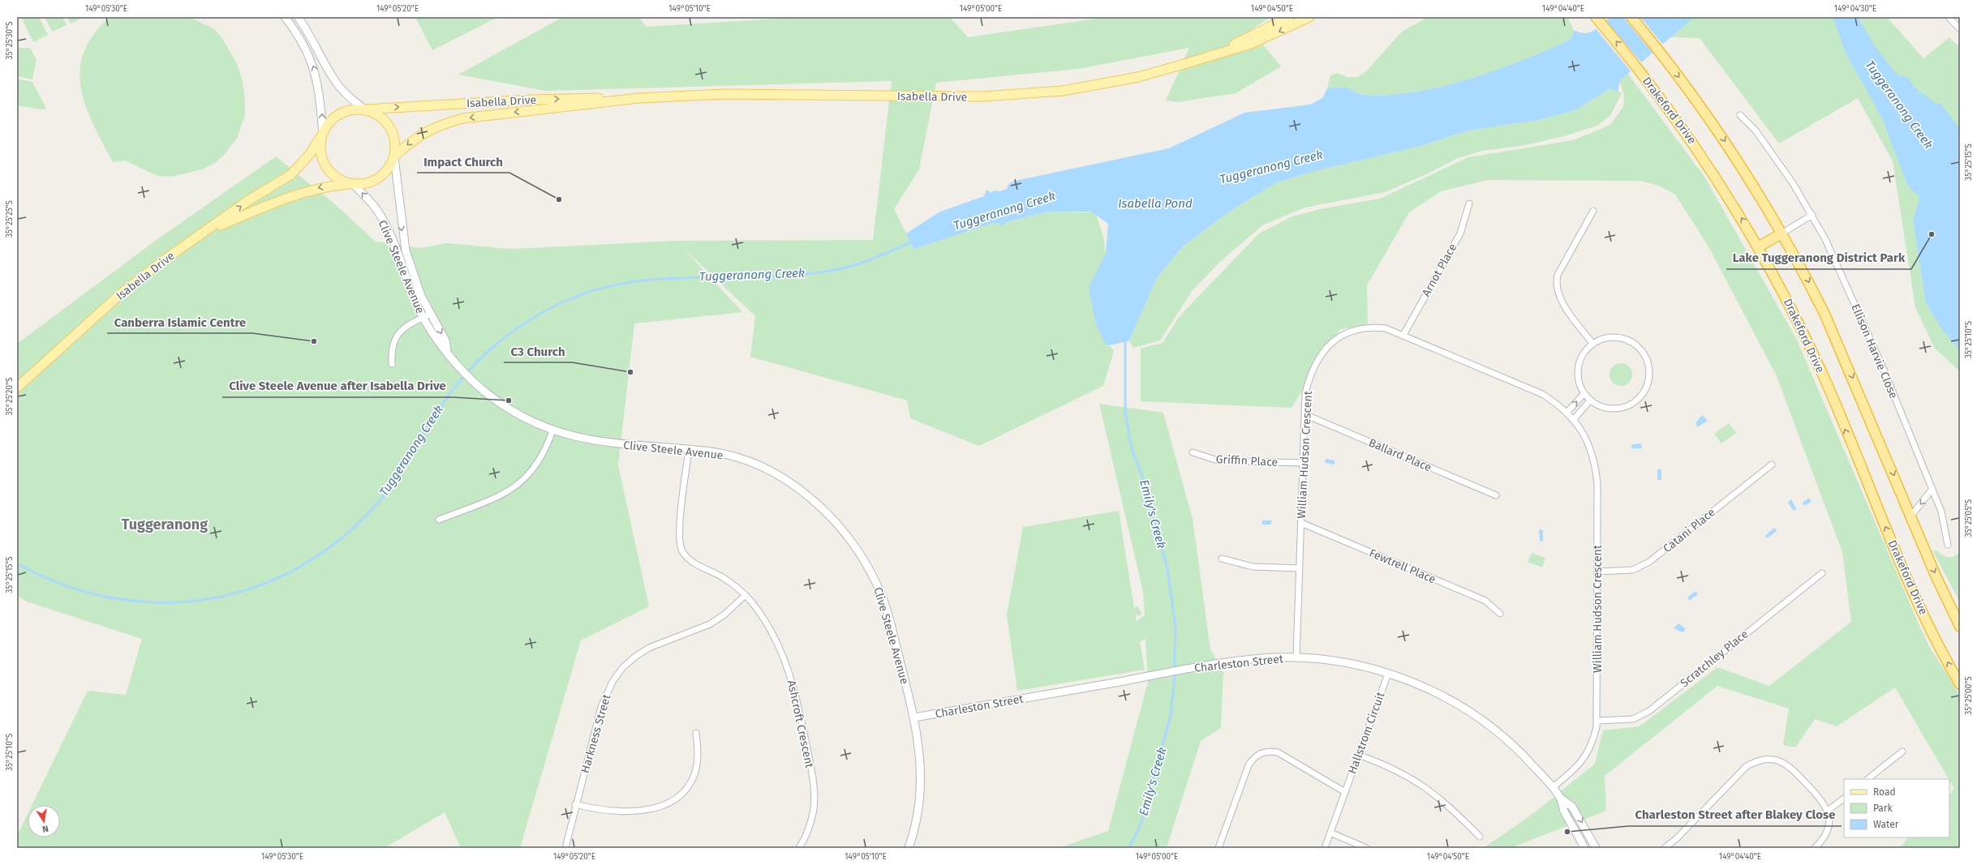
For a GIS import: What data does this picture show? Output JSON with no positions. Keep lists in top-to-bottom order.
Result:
{
  "streets": {
    "highway": ["Drakeford Drive"],
    "main road": ["Isabella Drive"],
    "street": [
      "Clive Steele Avenue",
      "Arnot Place",
      "Ellison Harvie Close",
      "William Hudson Crescent",
      "Ballard Place",
      "Griffin Place",
      "Catani Place",
      "Fewtrell Place",
      "Scratchley Place",
      "Charleston Street",
      "Ashcroft Crescent",
      "Hallstrom Circuit",
      "Harkness Street"
    ]
  },
  "crossings": [
    ["Isabella Drive", "Clive Steele Avenue"],
    ["Clive Steele Avenue", "Charleston Street"],
    ["Clive Steele Avenue", "Ashcroft Crescent"],
    ["Arnot Place", "William Hudson Crescent"],
    ["William Hudson Crescent", "Ballard Place"],
    ["William Hudson Crescent", "Griffin Place"],
    ["William Hudson Crescent", "Catani Place"],
    ["William Hudson Crescent", "Fewtrell Place"],
    ["William Hudson Crescent", "Scratchley Place"],
    ["William Hudson Crescent", "Charleston Street"],
    ["Charleston Street", "Hallstrom Circuit"],
    ["Ashcroft Crescent", "Harkness Street"]
  ],
  "districts": ["Tuggeranong"],
  "water": ["Tuggeranong Creek", "Isabella Pond", "Emily's Creek"],
  "places": [
    "Impact Church",
    "Lake Tuggeranong District Park",
    "Canberra Islamic Centre",
    "C3 Church",
    "Clive Steele Avenue after Isabella Drive",
    "Charleston Street after Blakey Close"
  ],
  "legend": ["Road", "Park", "Water"],
  "north": "bottom",
  "coordinates": [
    "149°05'30\"E",
    "149°05'20\"E",
    "149°05'10\"E",
    "149°05'00\"E",
    "149°04'50\"E",
    "149°04'40\"E",
    "149°04'30\"E",
    "35°25'30\"S",
    "35°25'15\"S",
    "35°25'25\"S",
    "35°25'10\"S",
    "35°25'20\"S",
    "35°25'05\"S",
    "35°25'00\"S"
  ]
}
